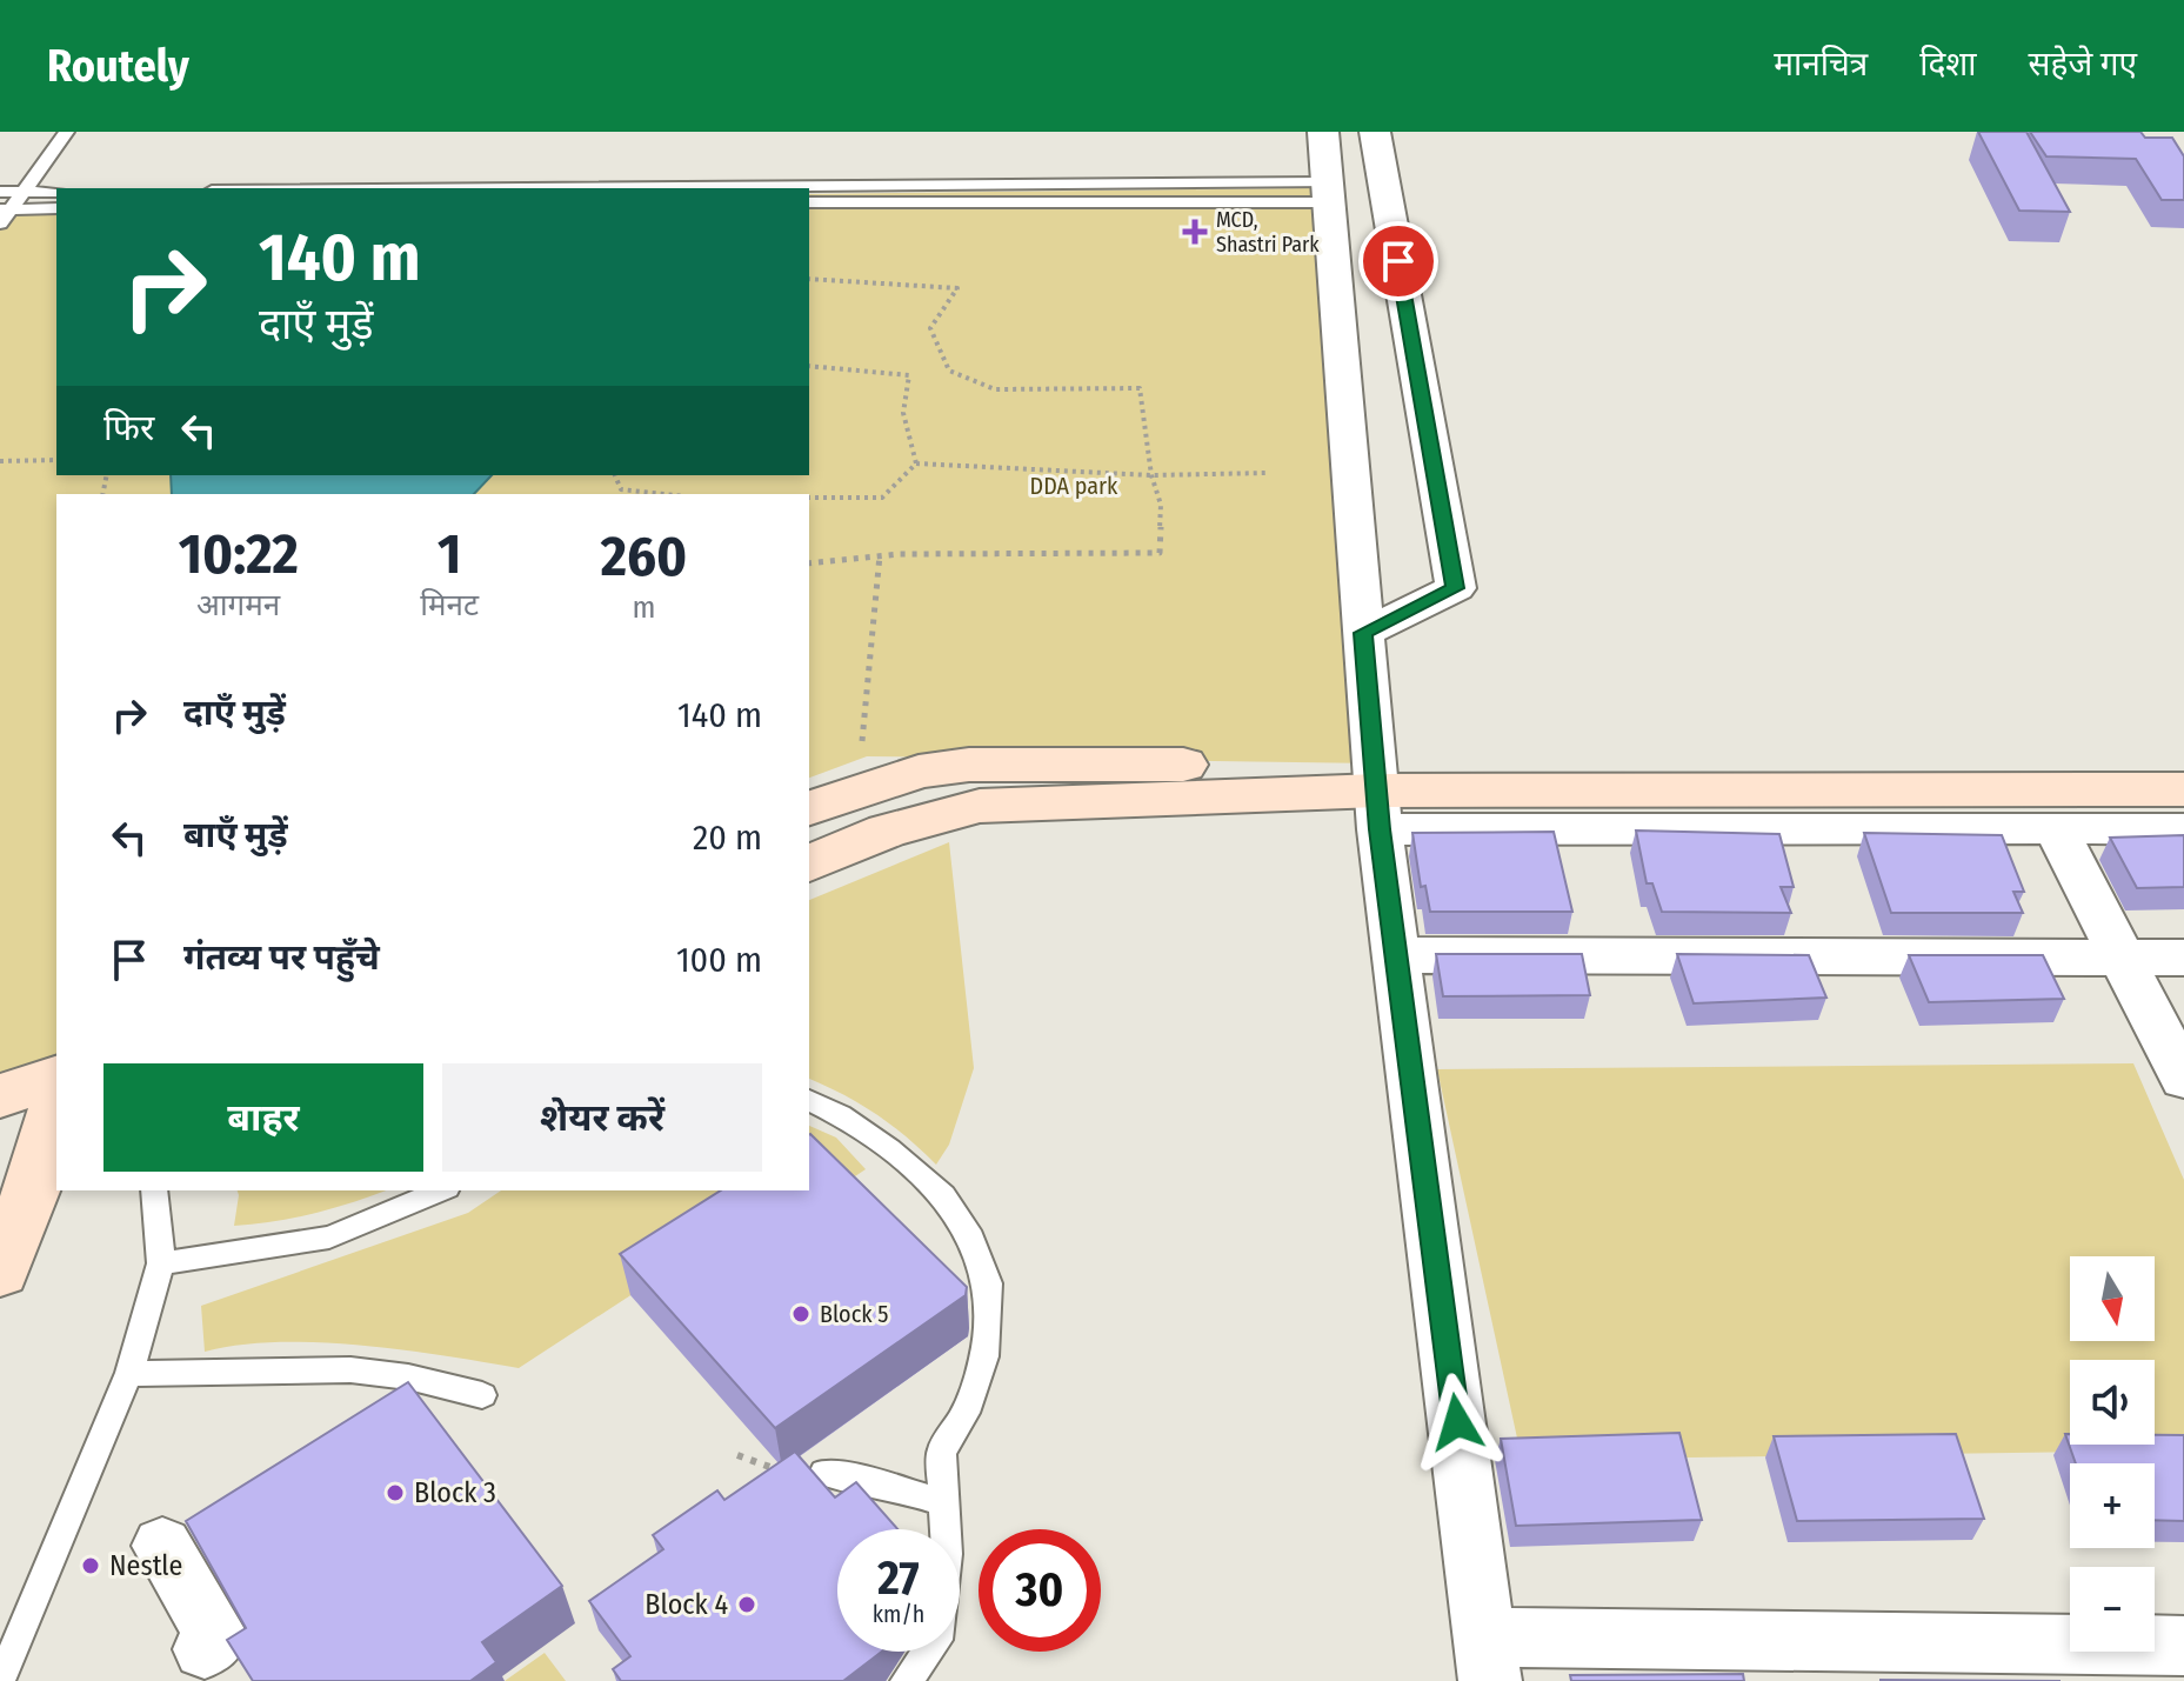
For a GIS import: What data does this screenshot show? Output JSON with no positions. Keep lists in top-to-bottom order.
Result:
{
  "parks": ["DDA park"],
  "places": {
    "health": ["MCD, Shastri Park"],
    "other": [
      "Block 5",
      "Block 3",
      "Nestle",
      "Block 4"
    ]
  },
  "north": "bottom",
  "page": {
    "header": "Routely",
    "nav": ["मानचित्र", "दिशा", "सहेजे गए"],
    "turn": ["140 m", "दाएँ मुड़ें"],
    "then": "फिर",
    "eta": [
      "10:22",
      "आगमन",
      "1",
      "मिनट",
      "260",
      "m"
    ],
    "list": [
      {
        "name": "दाएँ मुड़ें",
        "value": "140 m"
      },
      {
        "name": "बाएँ मुड़ें",
        "value": "20 m"
      },
      {
        "name": "गंतव्य पर पहुँचे",
        "value": "100 m"
      }
    ],
    "buttons": ["बाहर", "शेयर करें"],
    "map_buttons": ["+", "−"],
    "speed": "27 km/h",
    "limit": "30"
  }
}
